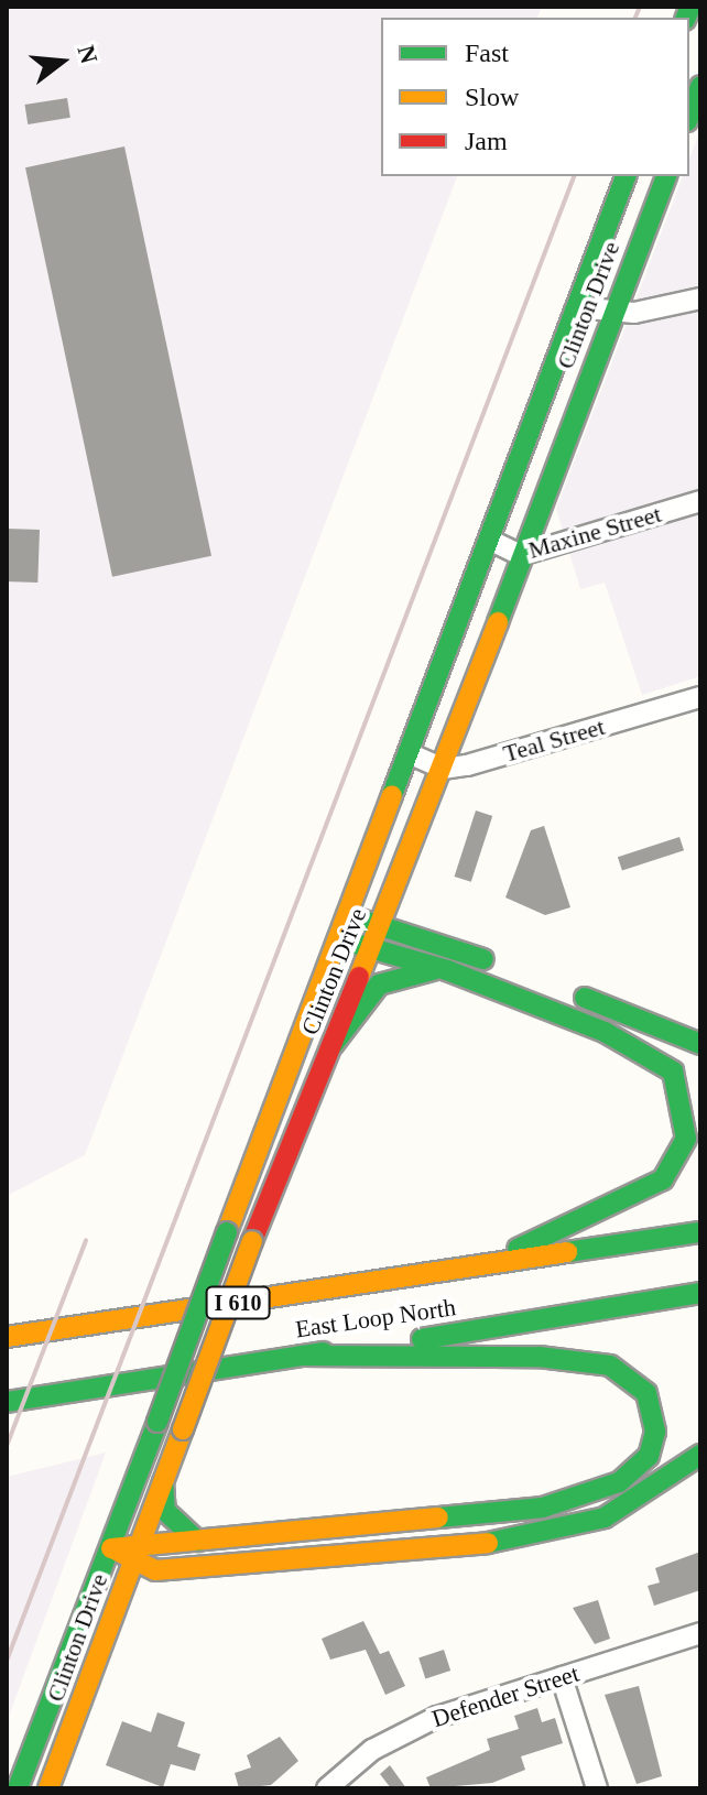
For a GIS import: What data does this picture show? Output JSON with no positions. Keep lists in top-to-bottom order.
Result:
{
  "streets": {
    "main road": ["Clinton Drive", "I 610", "East Loop North"],
    "street": ["Maxine Street", "Teal Street", "Defender Street"]
  },
  "crossings": [
    ["Clinton Drive", "Maxine Street"],
    ["Clinton Drive", "Teal Street"]
  ],
  "legend": ["Fast", "Slow", "Jam"],
  "north": "right"
}
